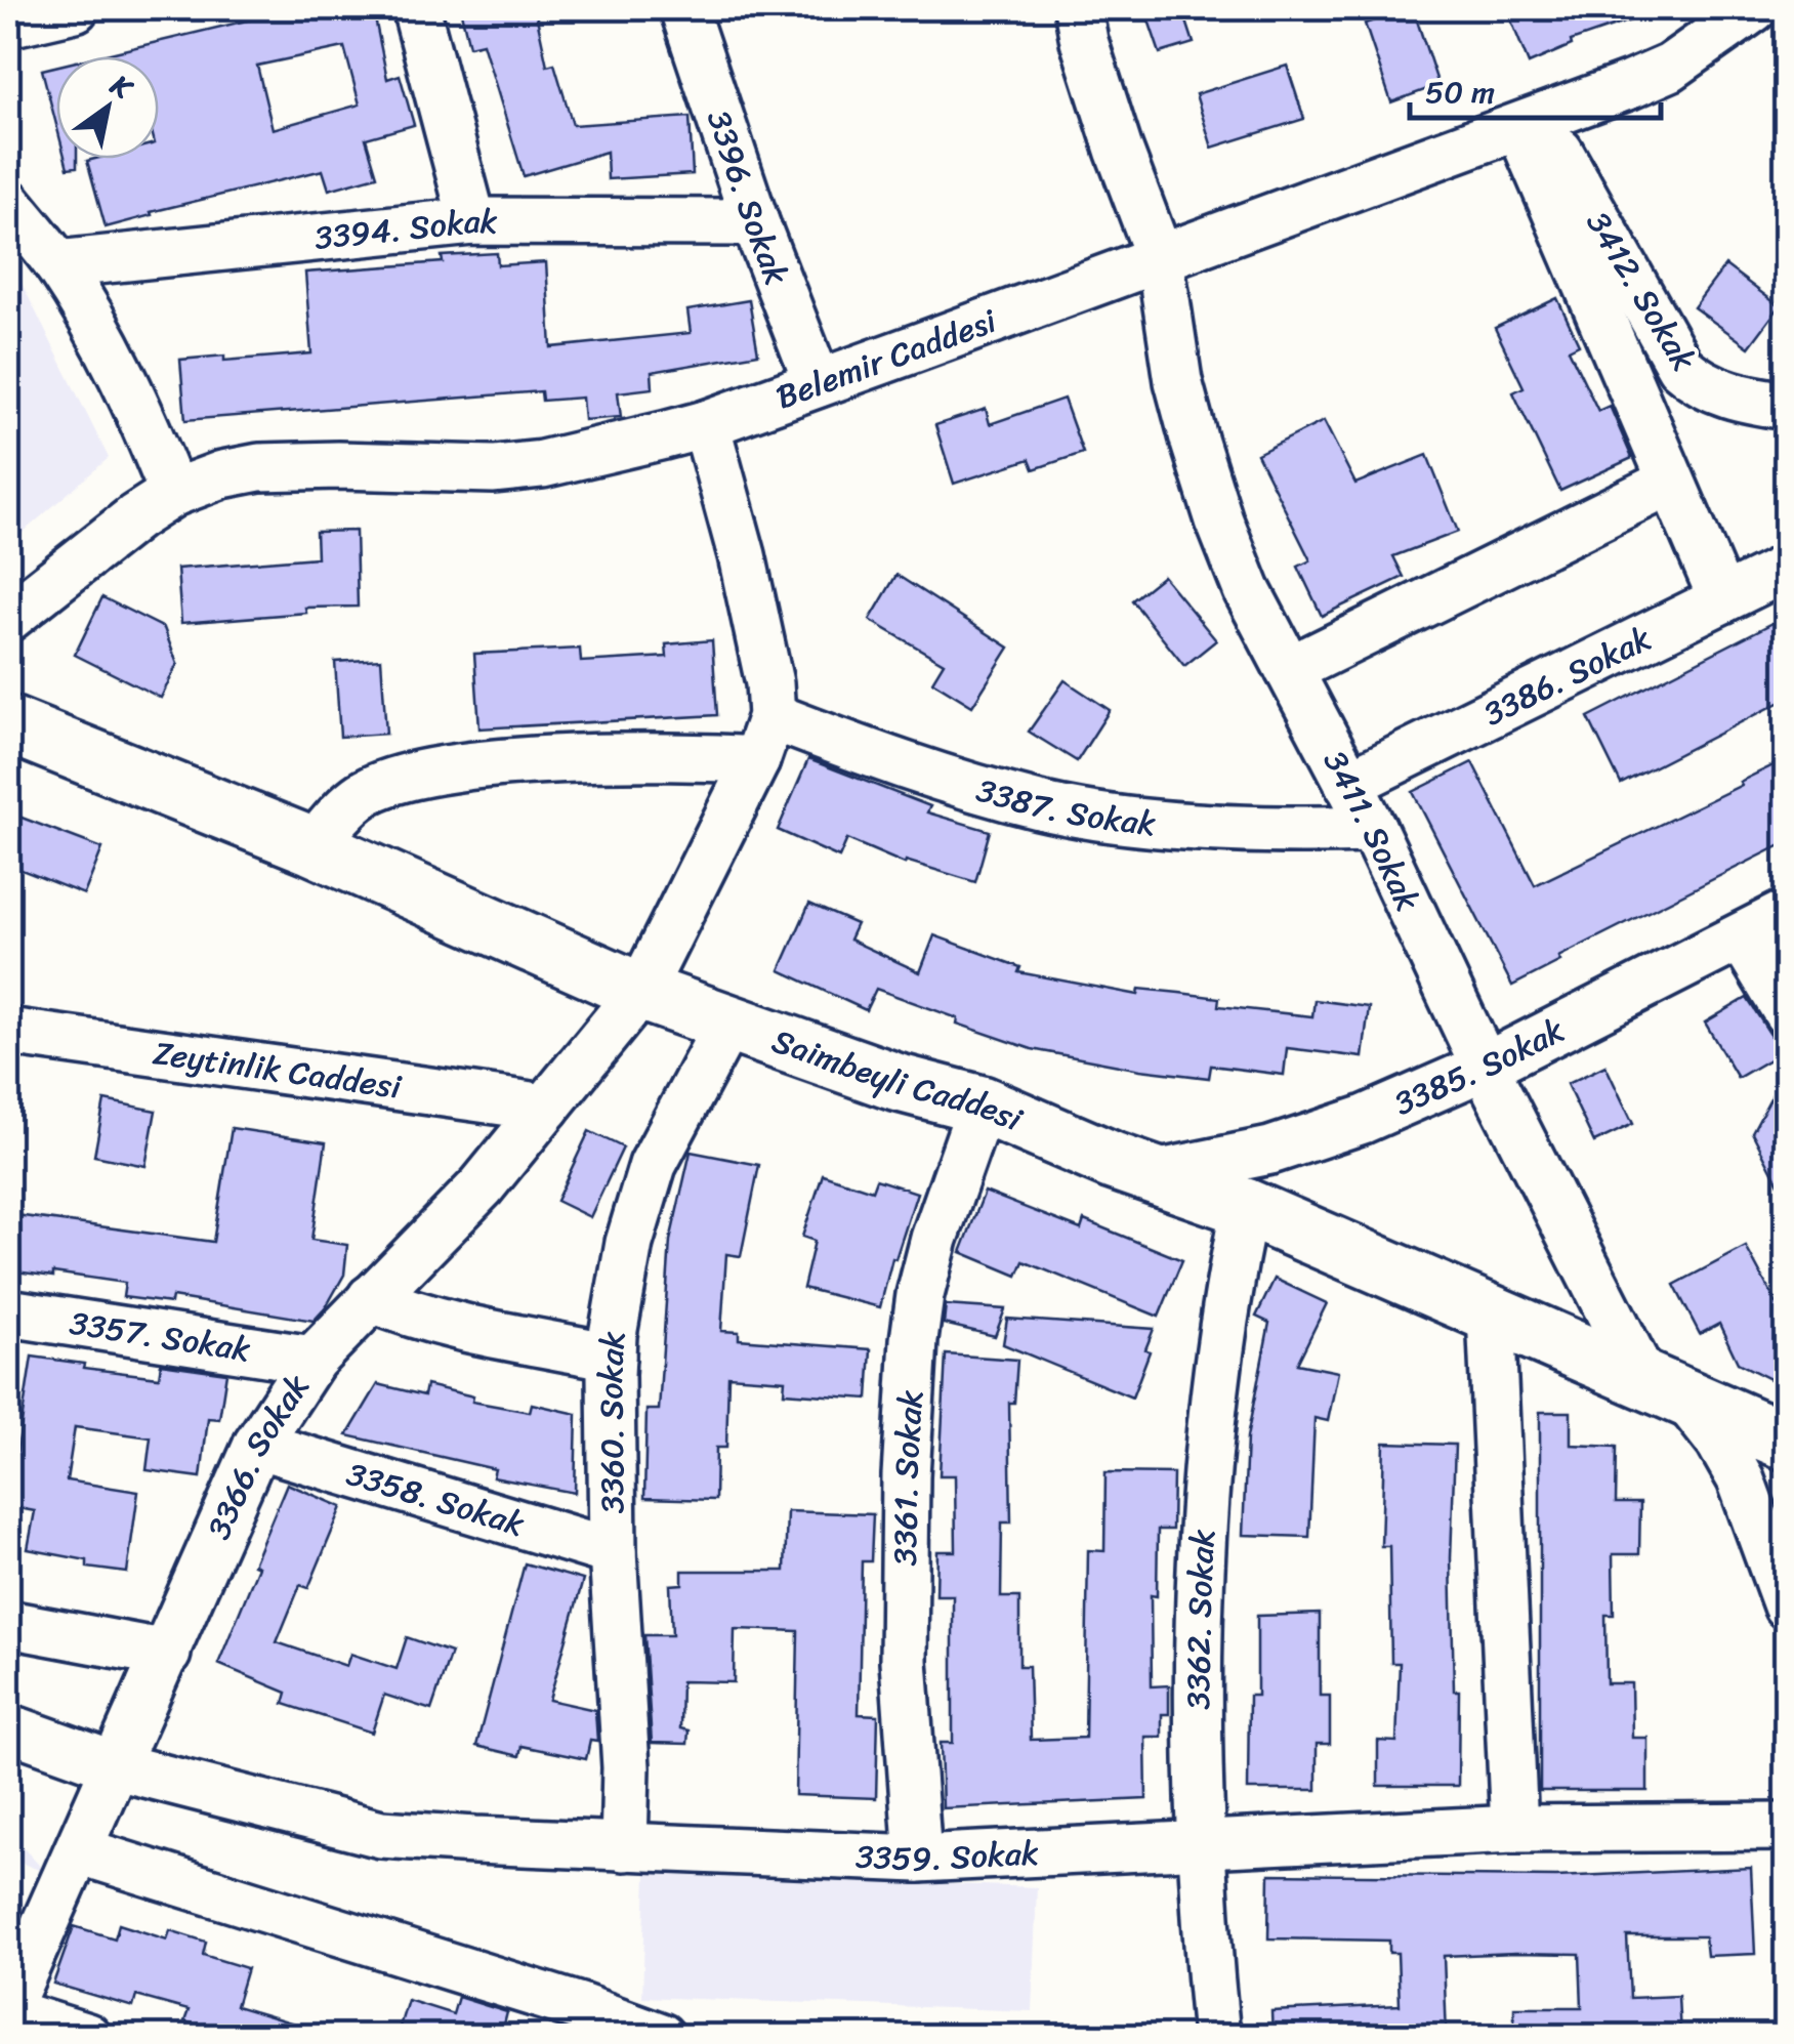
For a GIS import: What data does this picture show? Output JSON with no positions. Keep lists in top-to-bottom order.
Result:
{
  "streets": {
    "main road": ["Saimbeyli Caddesi"],
    "street": [
      "3396. Sokak",
      "3394. Sokak",
      "3412. Sokak",
      "Belemir Caddesi",
      "3386. Sokak",
      "3387. Sokak",
      "3411. Sokak",
      "3385. Sokak",
      "Zeytinlik Caddesi",
      "3357. Sokak",
      "3360. Sokak",
      "3366. Sokak",
      "3361. Sokak",
      "3358. Sokak",
      "3362. Sokak",
      "3359. Sokak"
    ]
  },
  "crossings": [
    ["3396. Sokak", "3394. Sokak"],
    ["3396. Sokak", "Belemir Caddesi"],
    ["3412. Sokak", "Belemir Caddesi"],
    ["Belemir Caddesi", "3411. Sokak"],
    ["3386. Sokak", "3411. Sokak"],
    ["3387. Sokak", "3411. Sokak"],
    ["3387. Sokak", "3366. Sokak"],
    ["3411. Sokak", "3385. Sokak"],
    ["3411. Sokak", "Saimbeyli Caddesi"],
    ["3385. Sokak", "Saimbeyli Caddesi"],
    ["Zeytinlik Caddesi", "3366. Sokak"],
    ["Saimbeyli Caddesi", "3360. Sokak"],
    ["Saimbeyli Caddesi", "3366. Sokak"],
    ["Saimbeyli Caddesi", "3361. Sokak"],
    ["Saimbeyli Caddesi", "3362. Sokak"],
    ["3357. Sokak", "3366. Sokak"],
    ["3360. Sokak", "3358. Sokak"],
    ["3360. Sokak", "3359. Sokak"],
    ["3366. Sokak", "3358. Sokak"],
    ["3366. Sokak", "3359. Sokak"],
    ["3361. Sokak", "3359. Sokak"],
    ["3362. Sokak", "3359. Sokak"]
  ],
  "scale_bar": "50 m",
  "north": "top right"
}
